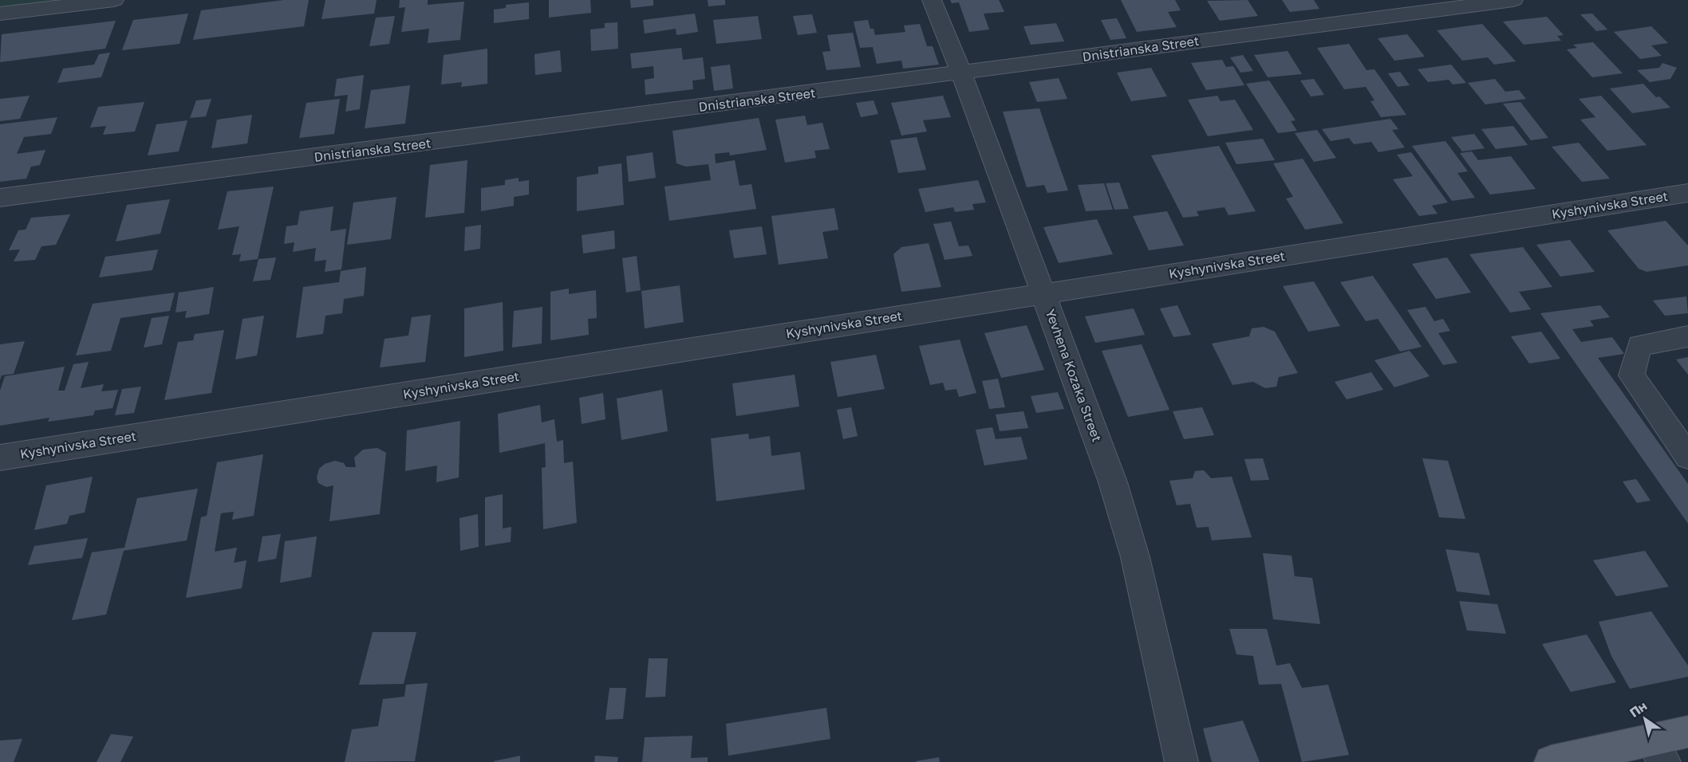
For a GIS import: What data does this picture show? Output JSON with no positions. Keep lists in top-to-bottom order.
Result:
{
  "streets": {
    "street": ["Dnistrianska Street", "Kyshynivska Street", "Yevhena Kozaka Street"]
  },
  "crossings": [
    ["Dnistrianska Street", "Yevhena Kozaka Street"],
    ["Kyshynivska Street", "Yevhena Kozaka Street"]
  ],
  "north": "top left"
}
